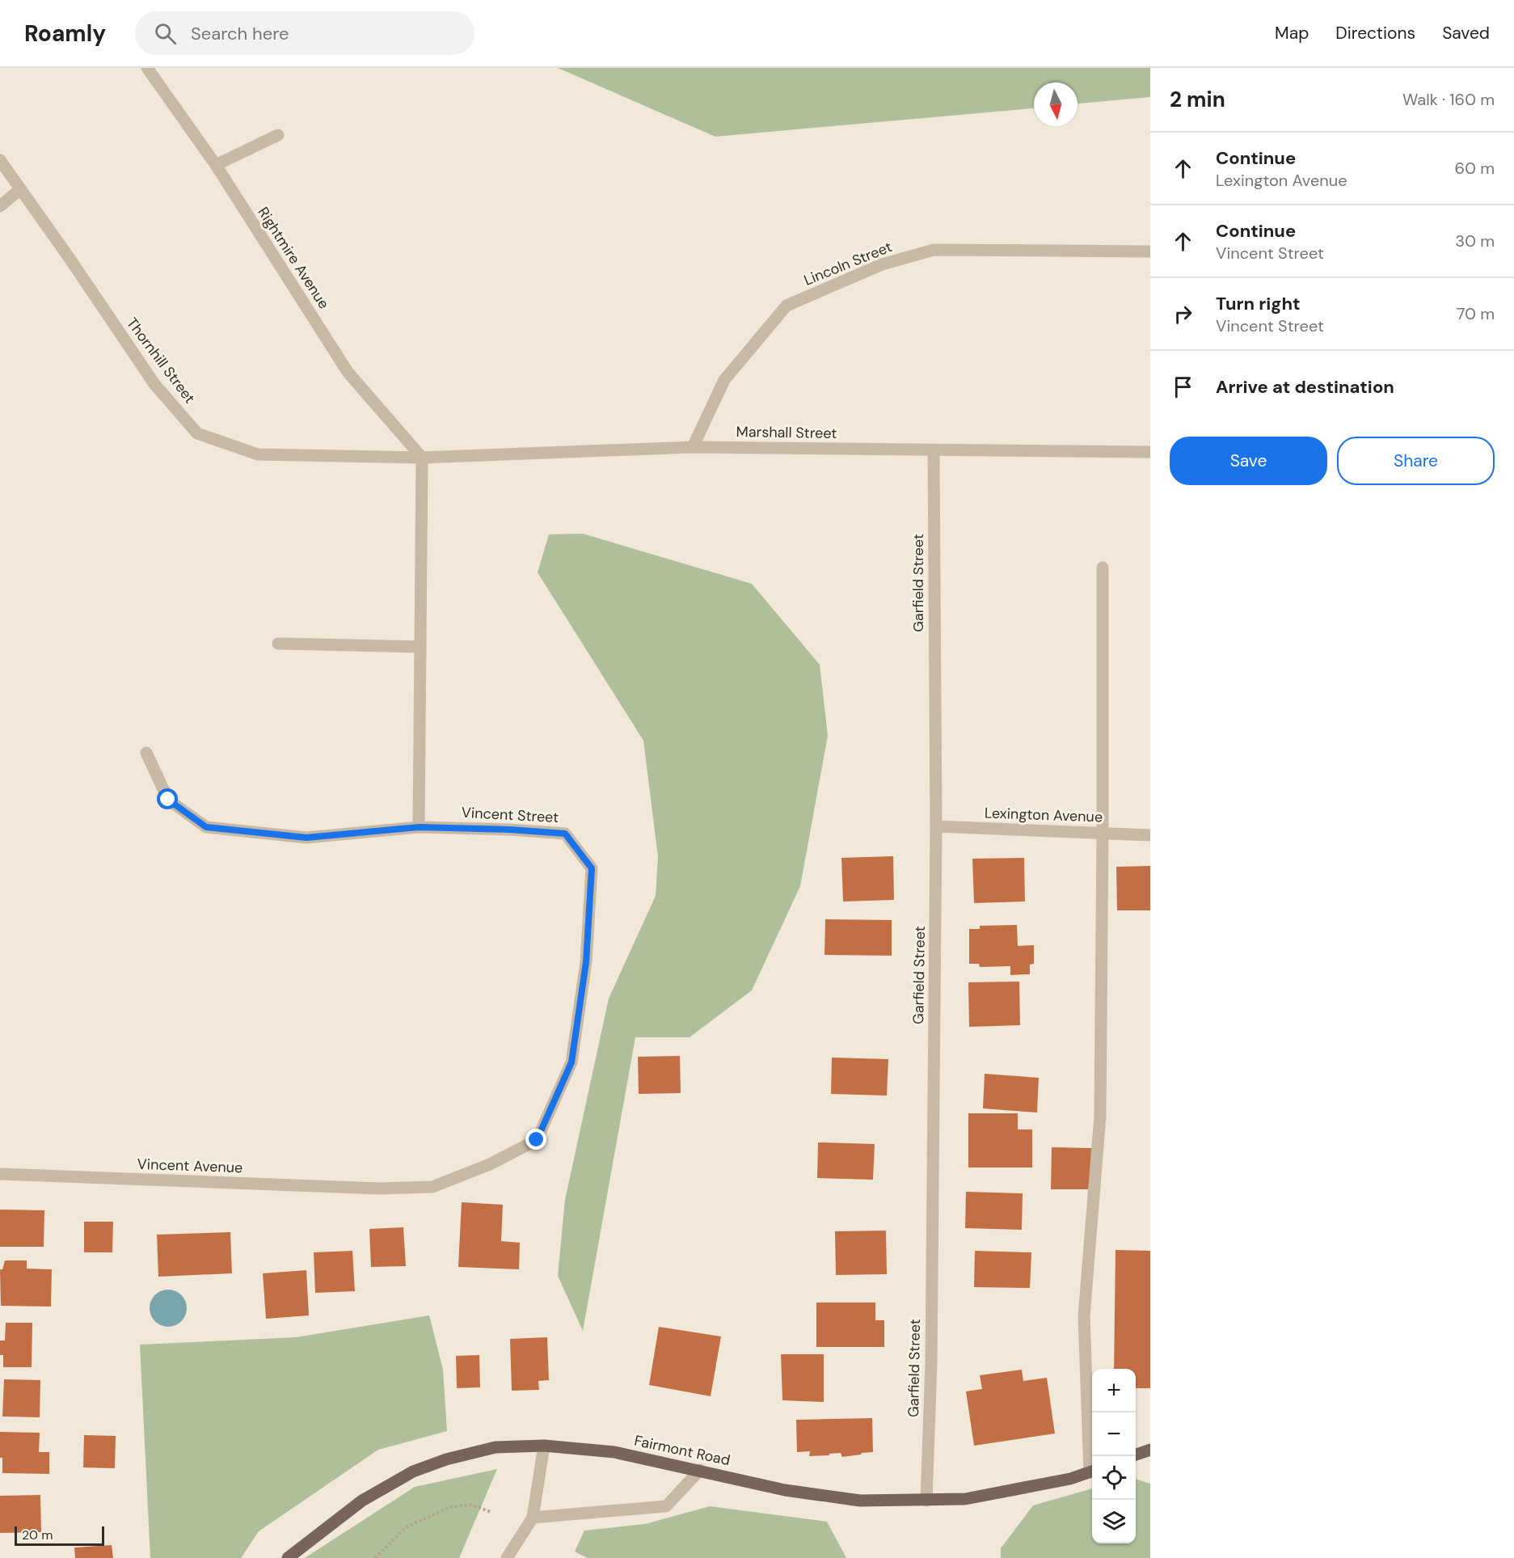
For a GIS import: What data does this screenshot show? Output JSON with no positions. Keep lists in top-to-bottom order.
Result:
{
  "streets": {
    "main road": ["Fairmont Road"],
    "street": [
      "Rightmire Avenue",
      "Lincoln Street",
      "Thornhill Street",
      "Marshall Street",
      "Garfield Street",
      "Vincent Street",
      "Lexington Avenue",
      "Vincent Avenue"
    ]
  },
  "crossings": [
    ["Rightmire Avenue", "Thornhill Street"],
    ["Rightmire Avenue", "Marshall Street"],
    ["Lincoln Street", "Marshall Street"],
    ["Thornhill Street", "Marshall Street"],
    ["Marshall Street", "Garfield Street"],
    ["Garfield Street", "Lexington Avenue"],
    ["Garfield Street", "Fairmont Road"],
    ["Vincent Street", "Vincent Avenue"]
  ],
  "scale_bar": "20 m",
  "north": "bottom",
  "page": {
    "header": "Roamly",
    "search": "Search here",
    "nav": ["Map", "Directions", "Saved"],
    "heading": ["2 min", "Walk · 160 m"],
    "list": [
      ["Continue", "Lexington Avenue", "60 m"],
      ["Continue", "Vincent Street", "30 m"],
      ["Turn right", "Vincent Street", "70 m"],
      "Arrive at destination"
    ],
    "buttons": ["Save", "Share"],
    "map_buttons": ["+", "−"],
    "scale": "20 m"
  }
}
